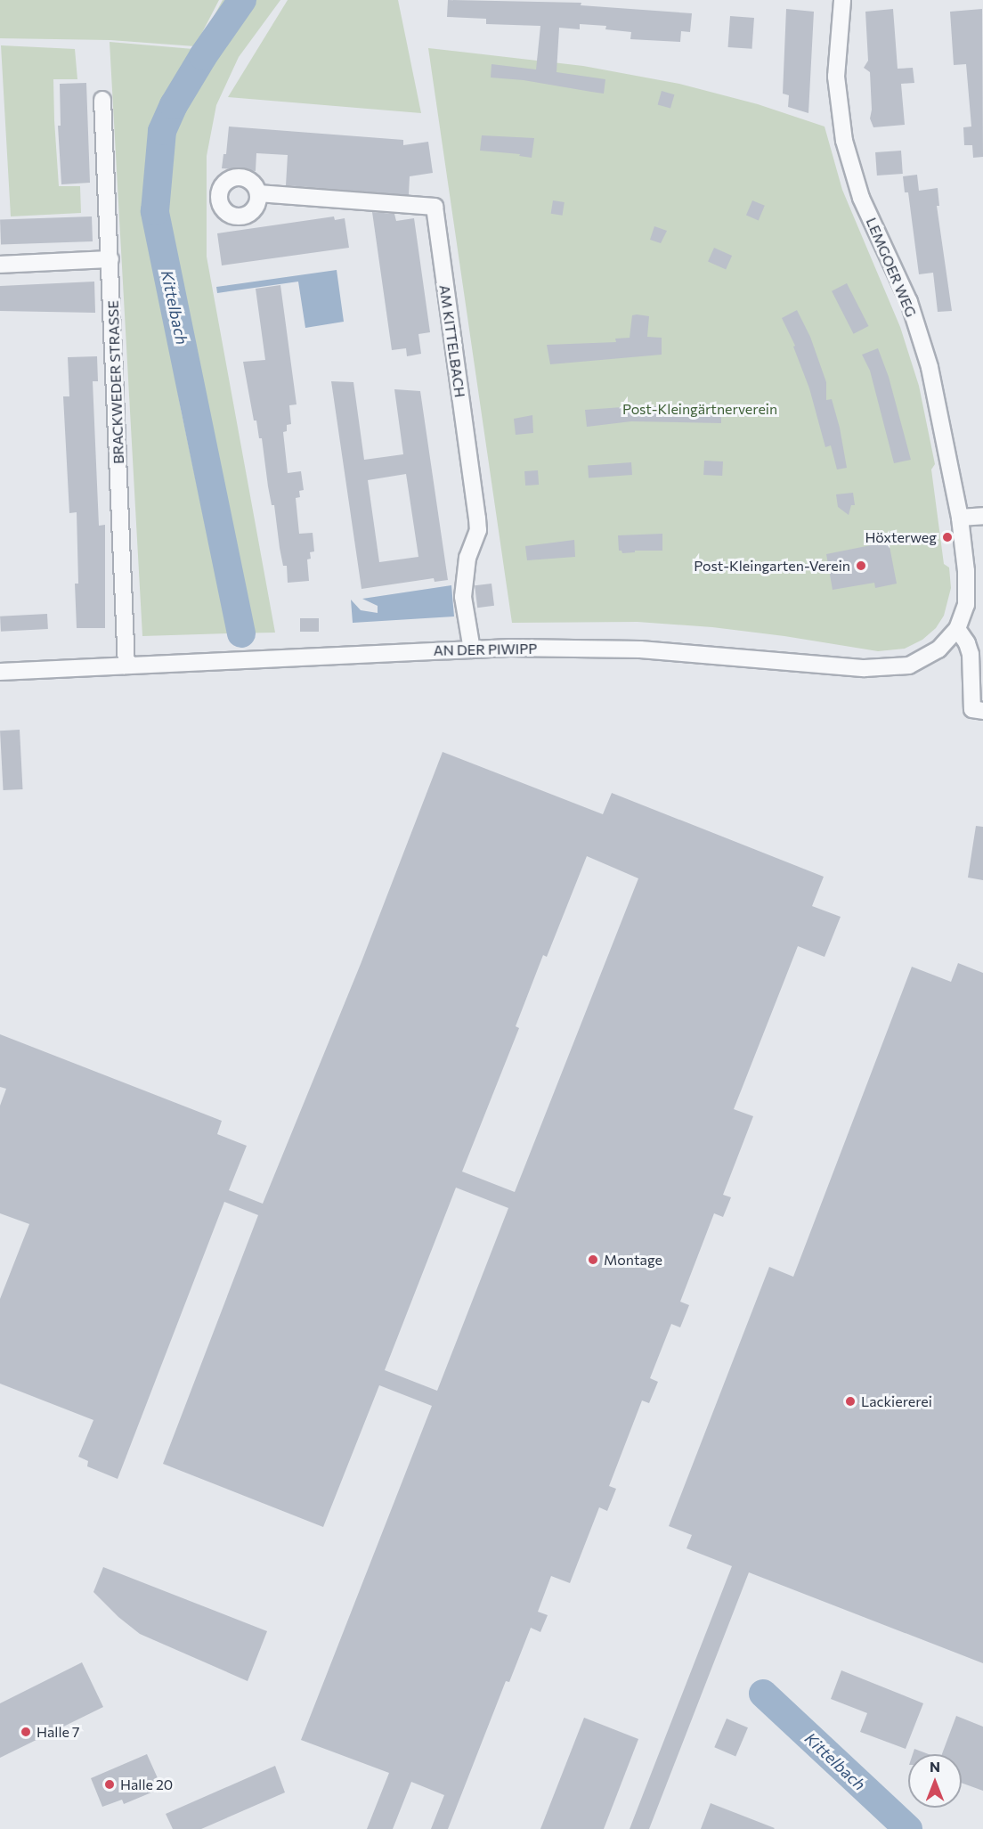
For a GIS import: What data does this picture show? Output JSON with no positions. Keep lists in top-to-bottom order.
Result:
{
  "streets": {
    "street": [
      "LEMGOER WEG",
      "AM KITTELBACH",
      "BRACKWEDER STRASSE",
      "AN DER PIWIPP"
    ]
  },
  "crossings": [
    ["LEMGOER WEG", "AN DER PIWIPP"],
    ["AM KITTELBACH", "AN DER PIWIPP"],
    ["BRACKWEDER STRASSE", "AN DER PIWIPP"]
  ],
  "water": ["Kittelbach"],
  "parks": ["Post-Kleingärtnerverein"],
  "places": [
    "Höxterweg",
    "Post-Kleingarten-Verein",
    "Montage",
    "Lackiererei",
    "Halle 7",
    "Halle 20"
  ],
  "north": "top"
}
